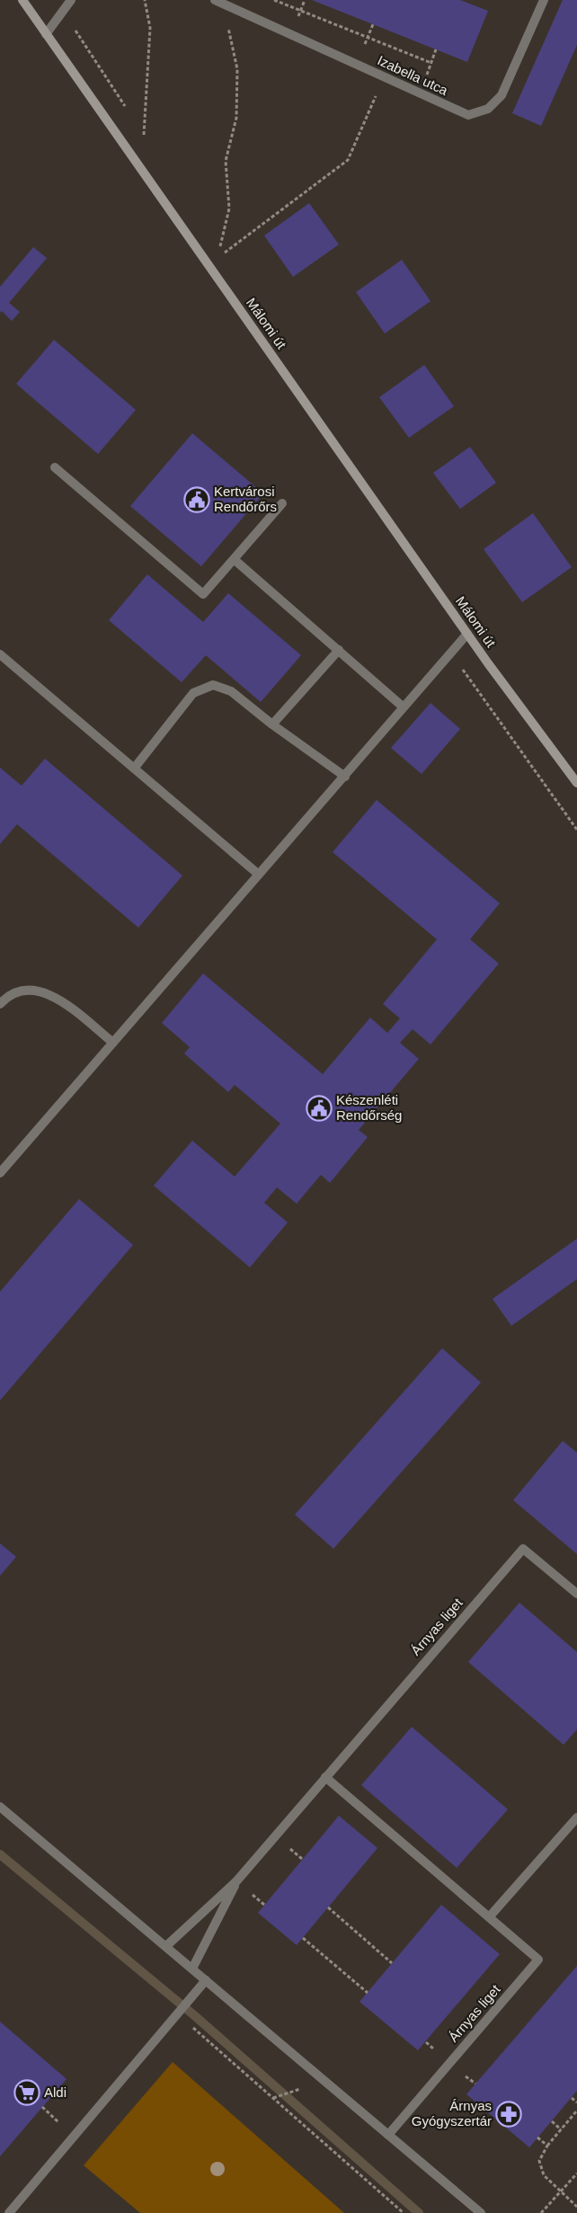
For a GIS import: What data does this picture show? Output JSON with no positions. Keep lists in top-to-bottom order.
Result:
{
  "streets": {
    "street": ["Izabella utca", "Málomi út", "Árnyas liget"]
  },
  "places": {
    "public building": ["Kertvárosi Rendőrőrs", "Készenléti Rendőrség"],
    "supermarket": ["Aldi"],
    "pharmacy": ["Árnyas Gyógyszertár"]
  }
}
